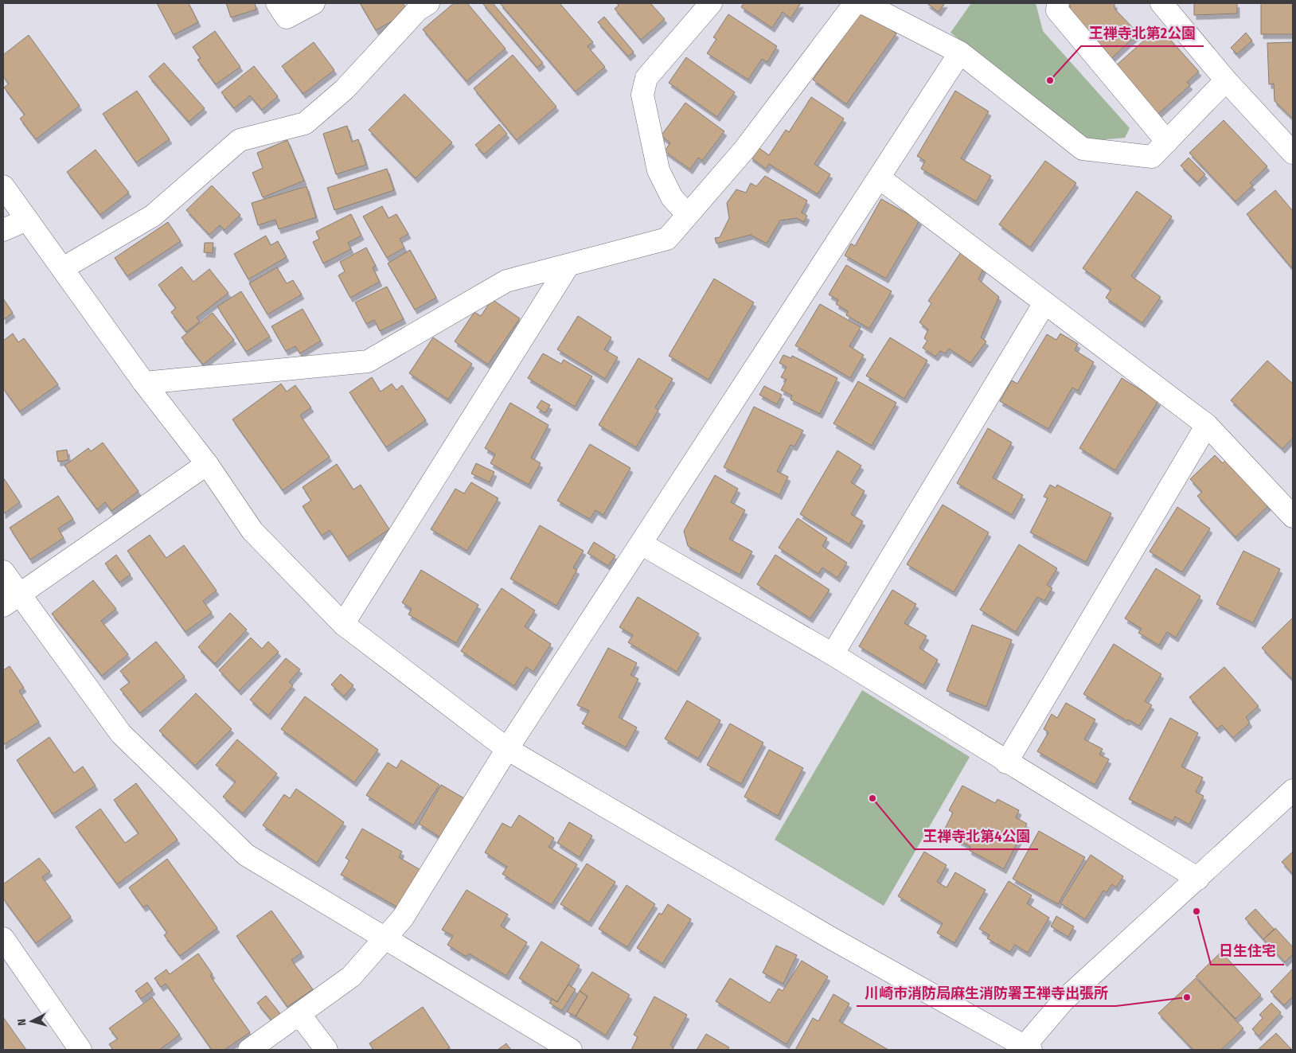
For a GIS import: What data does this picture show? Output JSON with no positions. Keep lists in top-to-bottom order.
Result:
{
  "places": [
    "王禅寺北第2公園",
    "王禅寺北第4公園",
    "日生住宅",
    "川崎市消防局麻生消防署王禅寺出張所"
  ],
  "north": "left"
}
